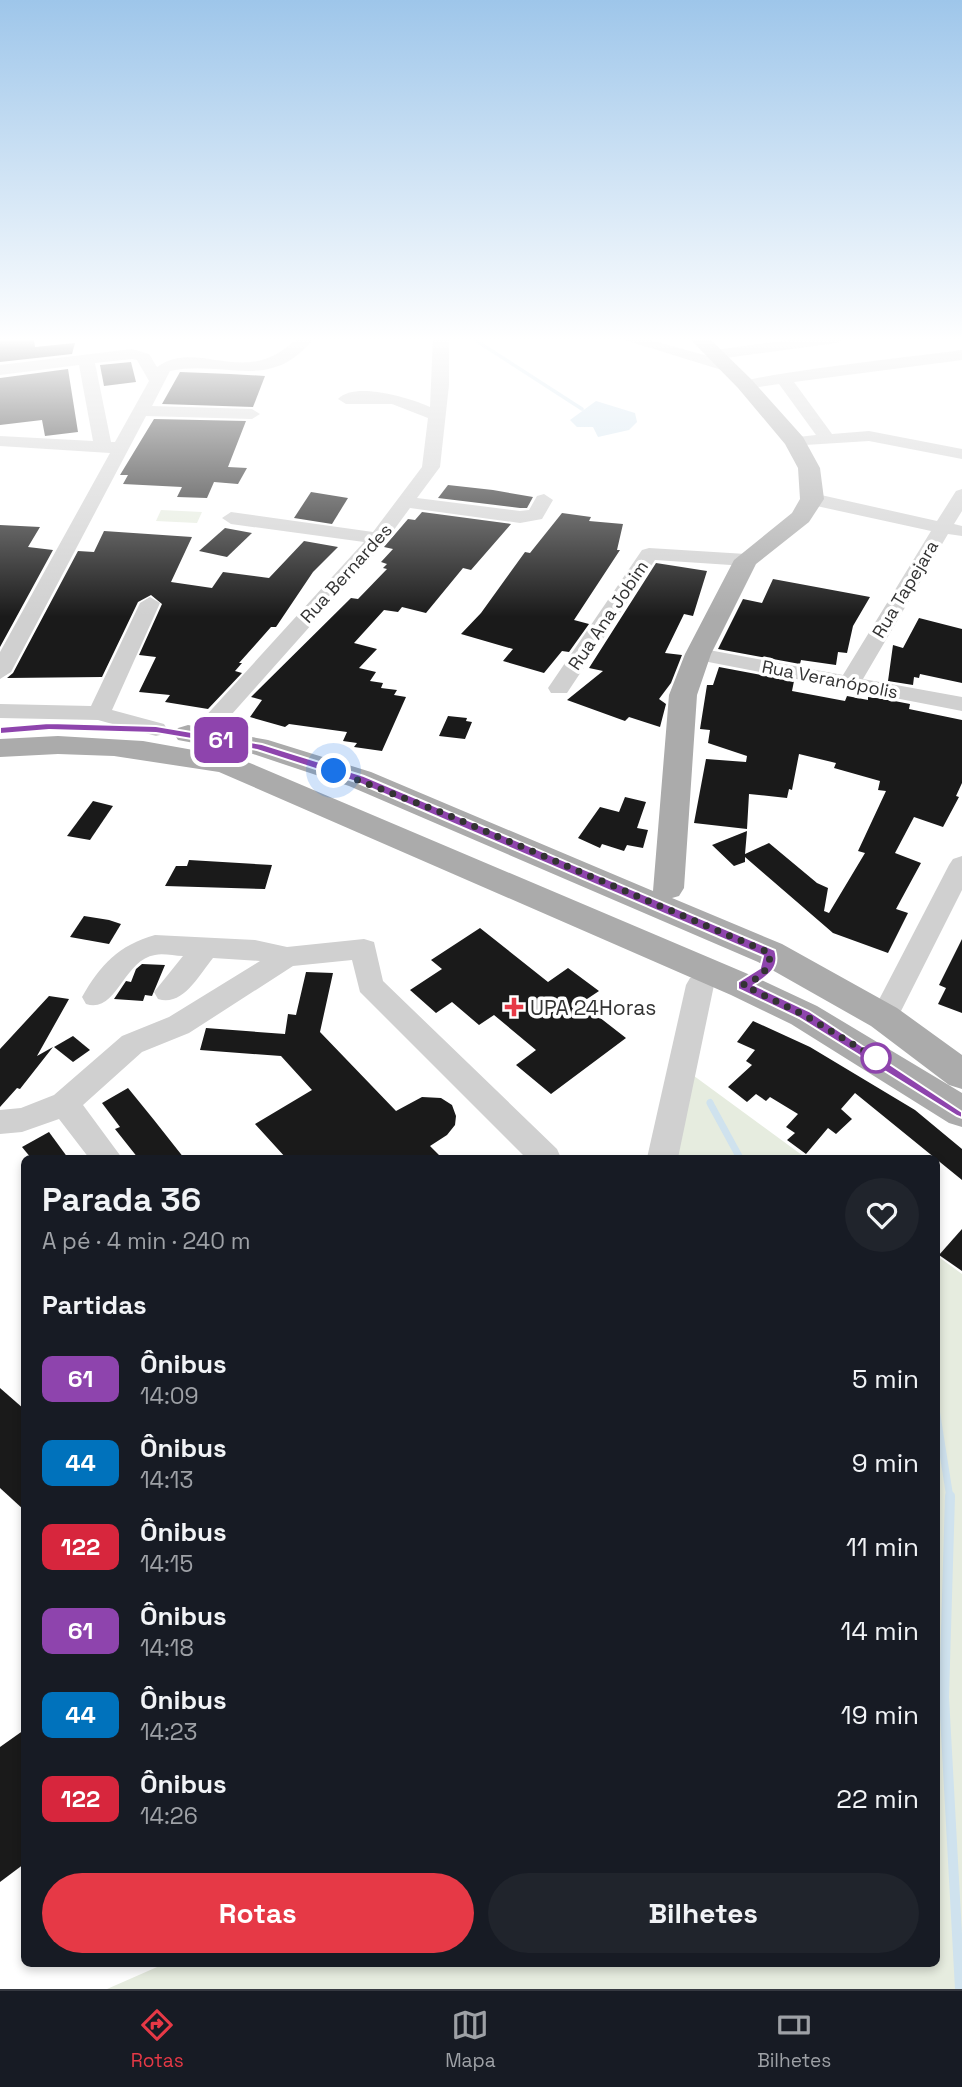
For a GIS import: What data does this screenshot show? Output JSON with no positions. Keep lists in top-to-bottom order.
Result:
{
  "streets": {
    "street": [
      "Rua Bernardes",
      "Rua Tapejara",
      "Rua Ana Jobim",
      "Rua Veranópolis"
    ]
  },
  "crossings": [
    ["Rua Tapejara", "Rua Veranópolis"]
  ],
  "places": {
    "health": ["UPA 24Horas"]
  },
  "lines": ["bus line 61"],
  "page": {
    "on_map": "61",
    "heading": [
      ["Parada 36", "A pé · 4 min · 240 m"],
      "Partidas"
    ],
    "list": [
      {
        "mark": "61",
        "name": "Ônibus",
        "note": "14:09",
        "value": "5 min"
      },
      {
        "mark": "44",
        "name": "Ônibus",
        "note": "14:13",
        "value": "9 min"
      },
      {
        "mark": "122",
        "name": "Ônibus",
        "note": "14:15",
        "value": "11 min"
      },
      {
        "mark": "61",
        "name": "Ônibus",
        "note": "14:18",
        "value": "14 min"
      },
      {
        "mark": "44",
        "name": "Ônibus",
        "note": "14:23",
        "value": "19 min"
      },
      {
        "mark": "122",
        "name": "Ônibus",
        "note": "14:26",
        "value": "22 min"
      }
    ],
    "buttons": ["Rotas", "Bilhetes"],
    "tabs": ["Rotas", "Mapa", "Bilhetes"]
  }
}
